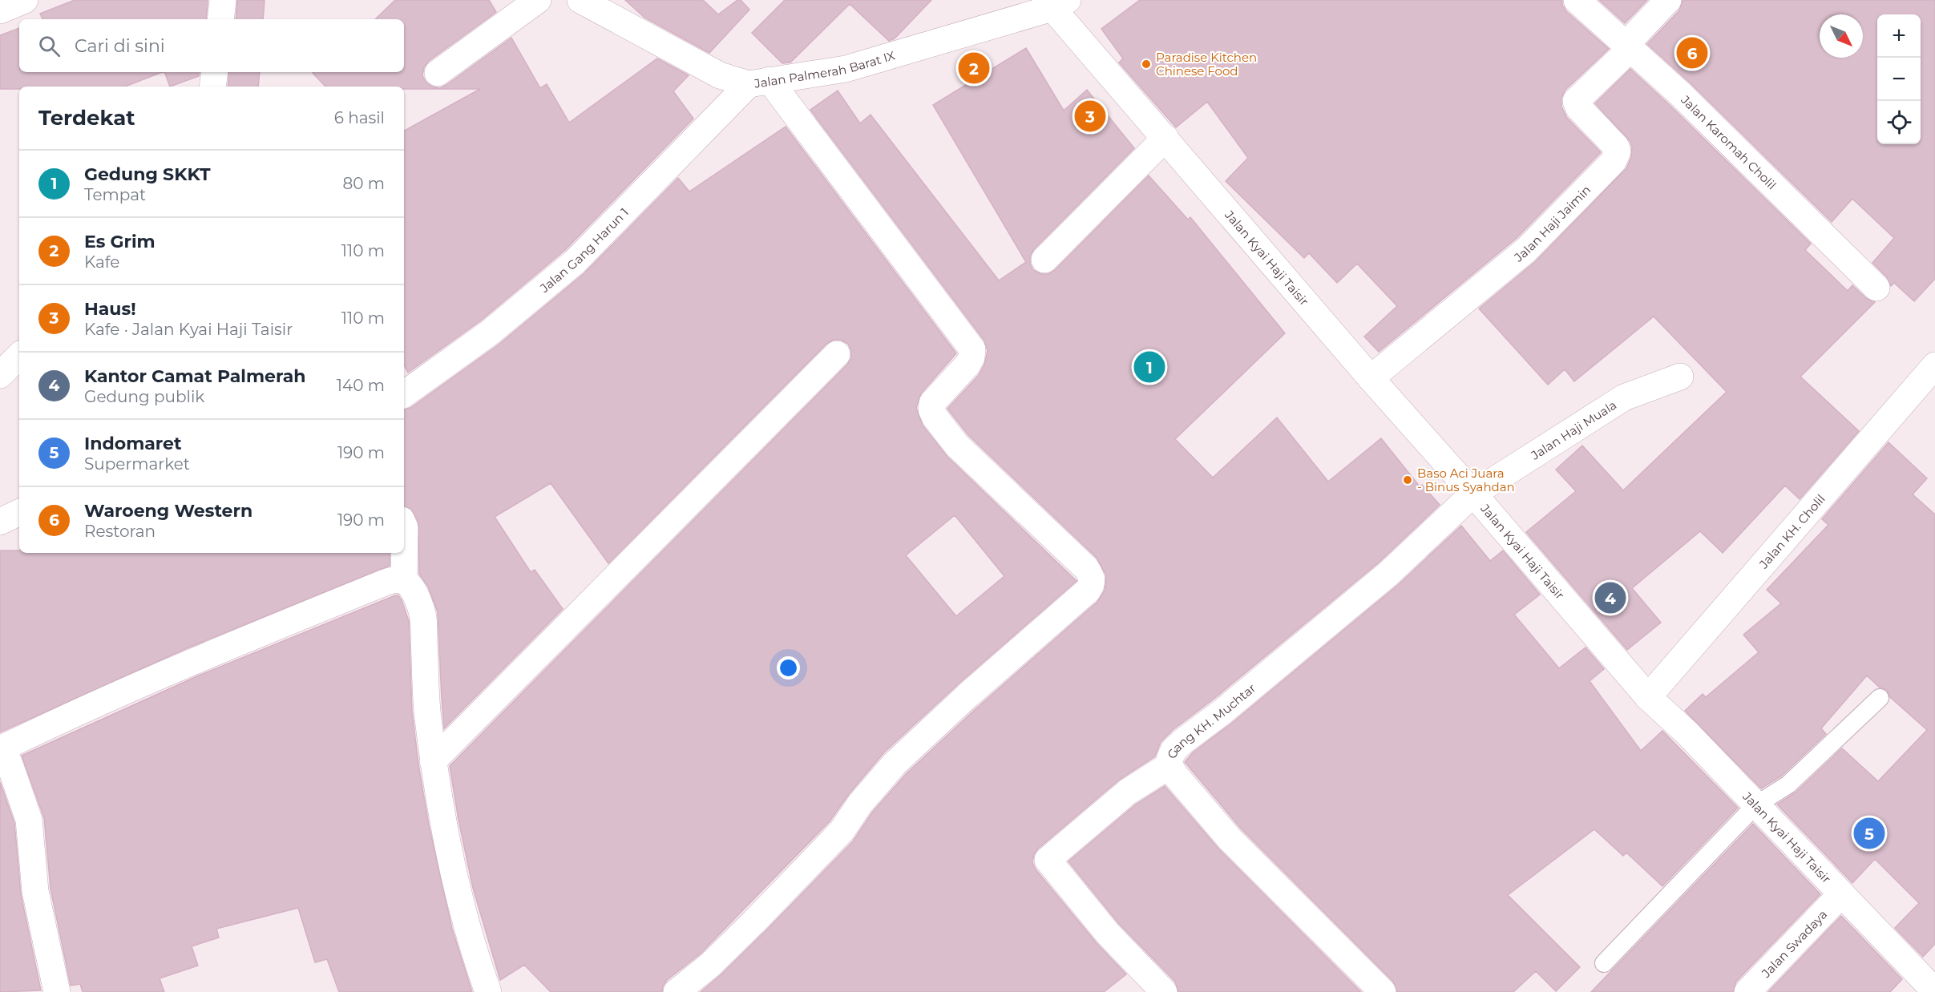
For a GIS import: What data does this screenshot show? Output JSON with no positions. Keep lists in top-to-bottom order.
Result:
{
  "streets": {
    "street": [
      "Jalan Palmerah Barat IX",
      "Jalan Karomah Cholil",
      "Jalan Haji Jaimin",
      "Jalan Gang Harun 1",
      "Jalan Kyai Haji Taisir",
      "Jalan Haji Muala",
      "Jalan KH. Cholil",
      "Gang KH. Muchtar",
      "Jalan Swadaya"
    ]
  },
  "crossings": [
    ["Jalan Palmerah Barat IX", "Jalan Gang Harun 1"],
    ["Jalan Palmerah Barat IX", "Jalan Kyai Haji Taisir"],
    ["Jalan Karomah Cholil", "Jalan Haji Jaimin"],
    ["Jalan Haji Jaimin", "Jalan Kyai Haji Taisir"],
    ["Jalan Kyai Haji Taisir", "Jalan Haji Muala"],
    ["Jalan Kyai Haji Taisir", "Jalan KH. Cholil"],
    ["Jalan Kyai Haji Taisir", "Gang KH. Muchtar"],
    ["Jalan Kyai Haji Taisir", "Jalan Swadaya"],
    ["Jalan Haji Muala", "Gang KH. Muchtar"]
  ],
  "places": ["Paradise Kitchen Chinese Food", "Baso Aci Juara - Binus Syahdan"],
  "north": "bottom right",
  "page": {
    "map_buttons": ["+", "−"],
    "search": "Cari di sini",
    "pins": [
      "6",
      "2",
      "3",
      "1",
      "4",
      "5"
    ],
    "heading": ["Terdekat", "6 hasil"],
    "list": [
      {
        "mark": "1",
        "name": "Gedung SKKT",
        "note": "Tempat",
        "value": "80 m"
      },
      {
        "mark": "2",
        "name": "Es Grim",
        "note": "Kafe",
        "value": "110 m"
      },
      {
        "mark": "3",
        "name": "Haus!",
        "note": "Kafe · Jalan Kyai Haji Taisir",
        "value": "110 m"
      },
      {
        "mark": "4",
        "name": "Kantor Camat Palmerah",
        "note": "Gedung publik",
        "value": "140 m"
      },
      {
        "mark": "5",
        "name": "Indomaret",
        "note": "Supermarket",
        "value": "190 m"
      },
      {
        "mark": "6",
        "name": "Waroeng Western",
        "note": "Restoran",
        "value": "190 m"
      }
    ]
  }
}
